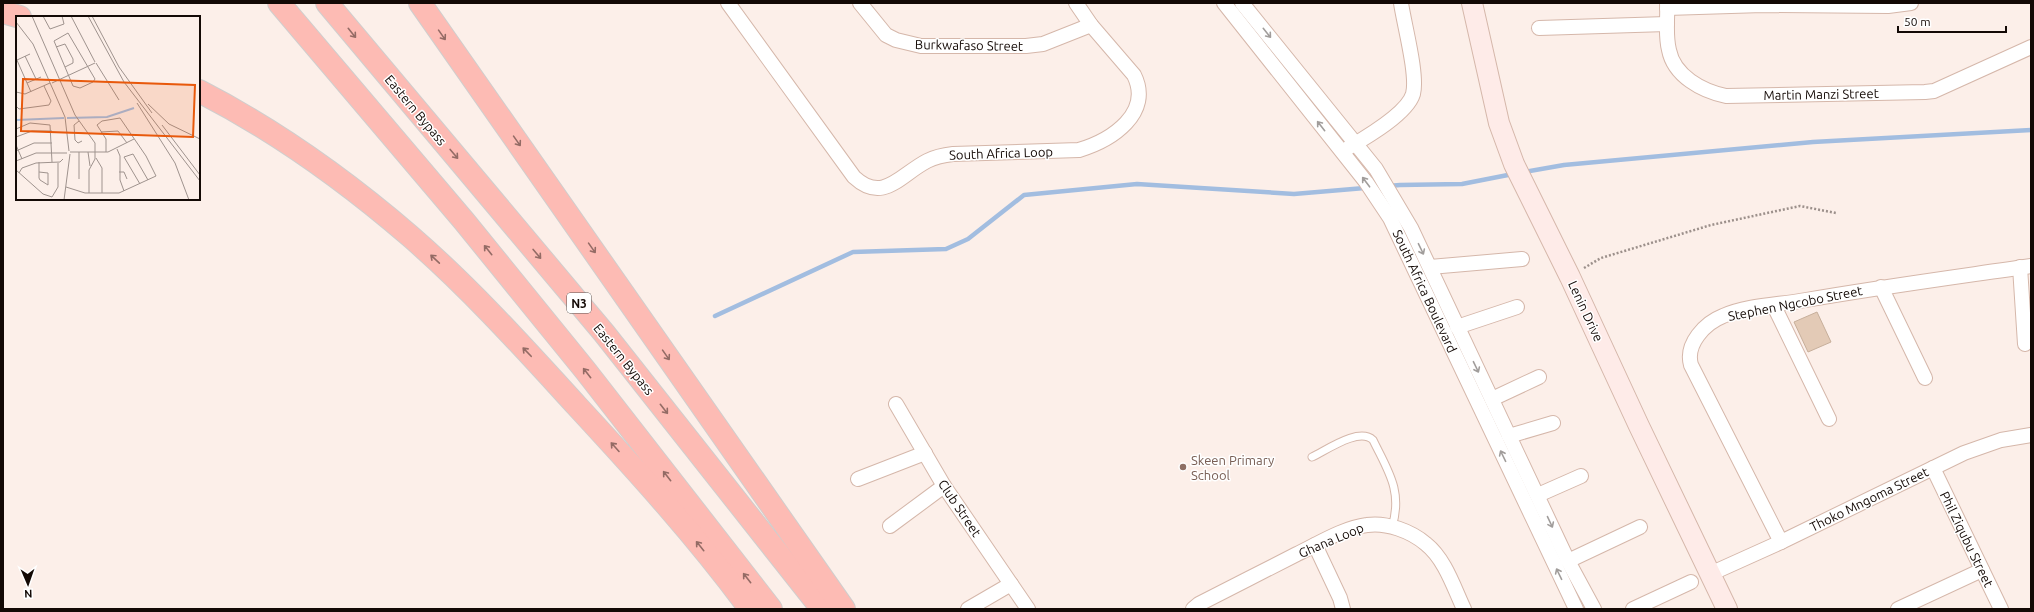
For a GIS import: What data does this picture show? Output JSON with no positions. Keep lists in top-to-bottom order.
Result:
{
  "streets": {
    "highway": ["Eastern Bypass", "N3"],
    "street": [
      "Burkwafaso Street",
      "Martin Manzi Street",
      "South Africa Loop",
      "South Africa Boulevard",
      "Stephen Ngcobo Street",
      "Lenin Drive",
      "Thoko Mngoma Street",
      "Club Street",
      "Phil Ziqubu Street",
      "Ghana Loop"
    ]
  },
  "crossings": [
    ["Burkwafaso Street", "South Africa Loop"],
    ["Stephen Ngcobo Street", "Thoko Mngoma Street"],
    ["Lenin Drive", "Thoko Mngoma Street"],
    ["Thoko Mngoma Street", "Phil Ziqubu Street"]
  ],
  "places": ["Skeen Primary School"],
  "scale_bar": "50 m",
  "north": "bottom"
}
